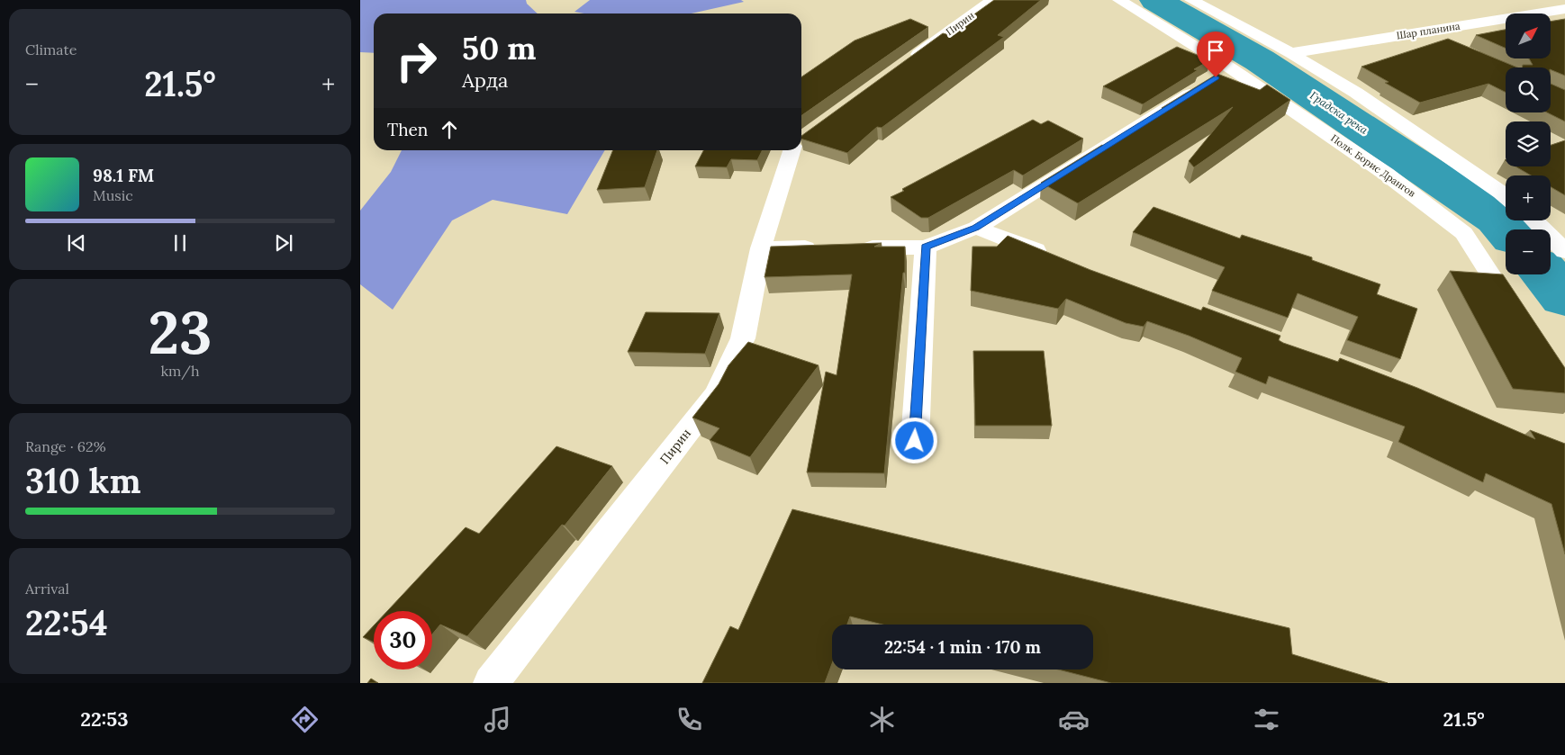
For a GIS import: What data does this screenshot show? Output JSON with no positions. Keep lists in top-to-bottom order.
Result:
{
  "streets": {
    "street": ["Пирин", "Шар планина", "Полк. Борис Дрангов"]
  },
  "water": ["Градска река"],
  "north": "top right",
  "page": {
    "tile": [
      "Climate",
      ["23", "km/h"],
      ["Range · 62%", "310 km"],
      ["Arrival", "22:54"]
    ],
    "map_buttons": ["+", "−"],
    "turn": ["50 m", "Арда"],
    "heat": ["−", "21.5°", "+"],
    "then": "Then",
    "song": ["98.1 FM", "Music"],
    "limit": "30",
    "trip": "22:54 · 1 min · 170 m",
    "tabs": ["22:53", "21.5°"]
  }
}
